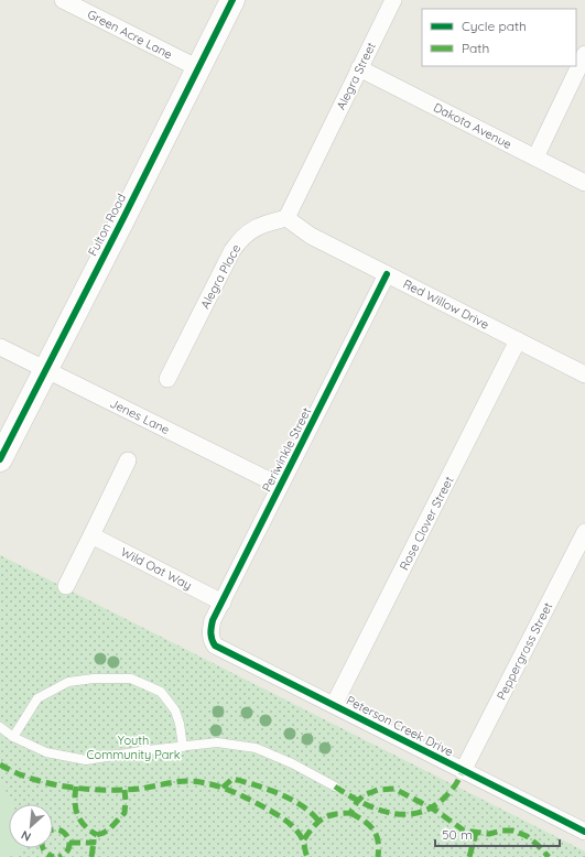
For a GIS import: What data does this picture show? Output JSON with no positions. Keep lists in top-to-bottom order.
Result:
{
  "streets": {
    "main road": ["Fulton Road"],
    "street": [
      "Green Acre Lane",
      "Alegra Street",
      "Dakota Avenue",
      "Alegra Place",
      "Red Willow Drive",
      "Jenes Lane",
      "Periwinkle Street",
      "Rose Clover Street",
      "Wild Oat Way",
      "Peppergrass Street",
      "Peterson Creek Drive"
    ]
  },
  "crossings": [
    ["Green Acre Lane", "Fulton Road"],
    ["Alegra Street", "Dakota Avenue"],
    ["Alegra Street", "Alegra Place"],
    ["Alegra Street", "Red Willow Drive"],
    ["Fulton Road", "Jenes Lane"],
    ["Alegra Place", "Red Willow Drive"],
    ["Red Willow Drive", "Periwinkle Street"],
    ["Red Willow Drive", "Rose Clover Street"],
    ["Jenes Lane", "Periwinkle Street"],
    ["Periwinkle Street", "Wild Oat Way"],
    ["Periwinkle Street", "Peterson Creek Drive"],
    ["Rose Clover Street", "Peterson Creek Drive"],
    ["Peppergrass Street", "Peterson Creek Drive"]
  ],
  "parks": ["Youth Community Park"],
  "legend": ["Cycle path", "Path"],
  "scale_bar": "50 m",
  "north": "bottom left"
}
